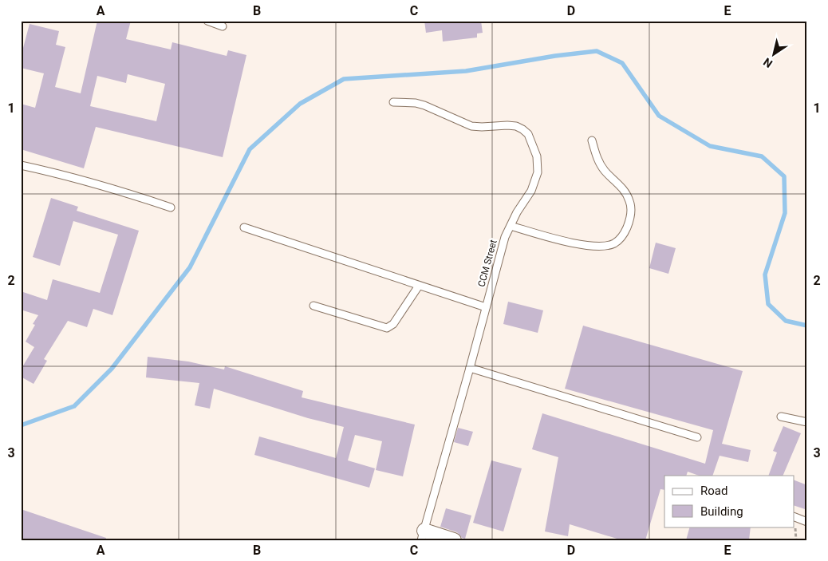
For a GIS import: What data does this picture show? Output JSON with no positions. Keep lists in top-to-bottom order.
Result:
{
  "streets": {
    "lane": ["CCM Street"]
  },
  "legend": ["Road", "Building"],
  "north": "bottom left",
  "grid": {
    "columns": [
      "A",
      "B",
      "C",
      "D",
      "E"
    ],
    "rows": ["1", "2", "3"]
  }
}
